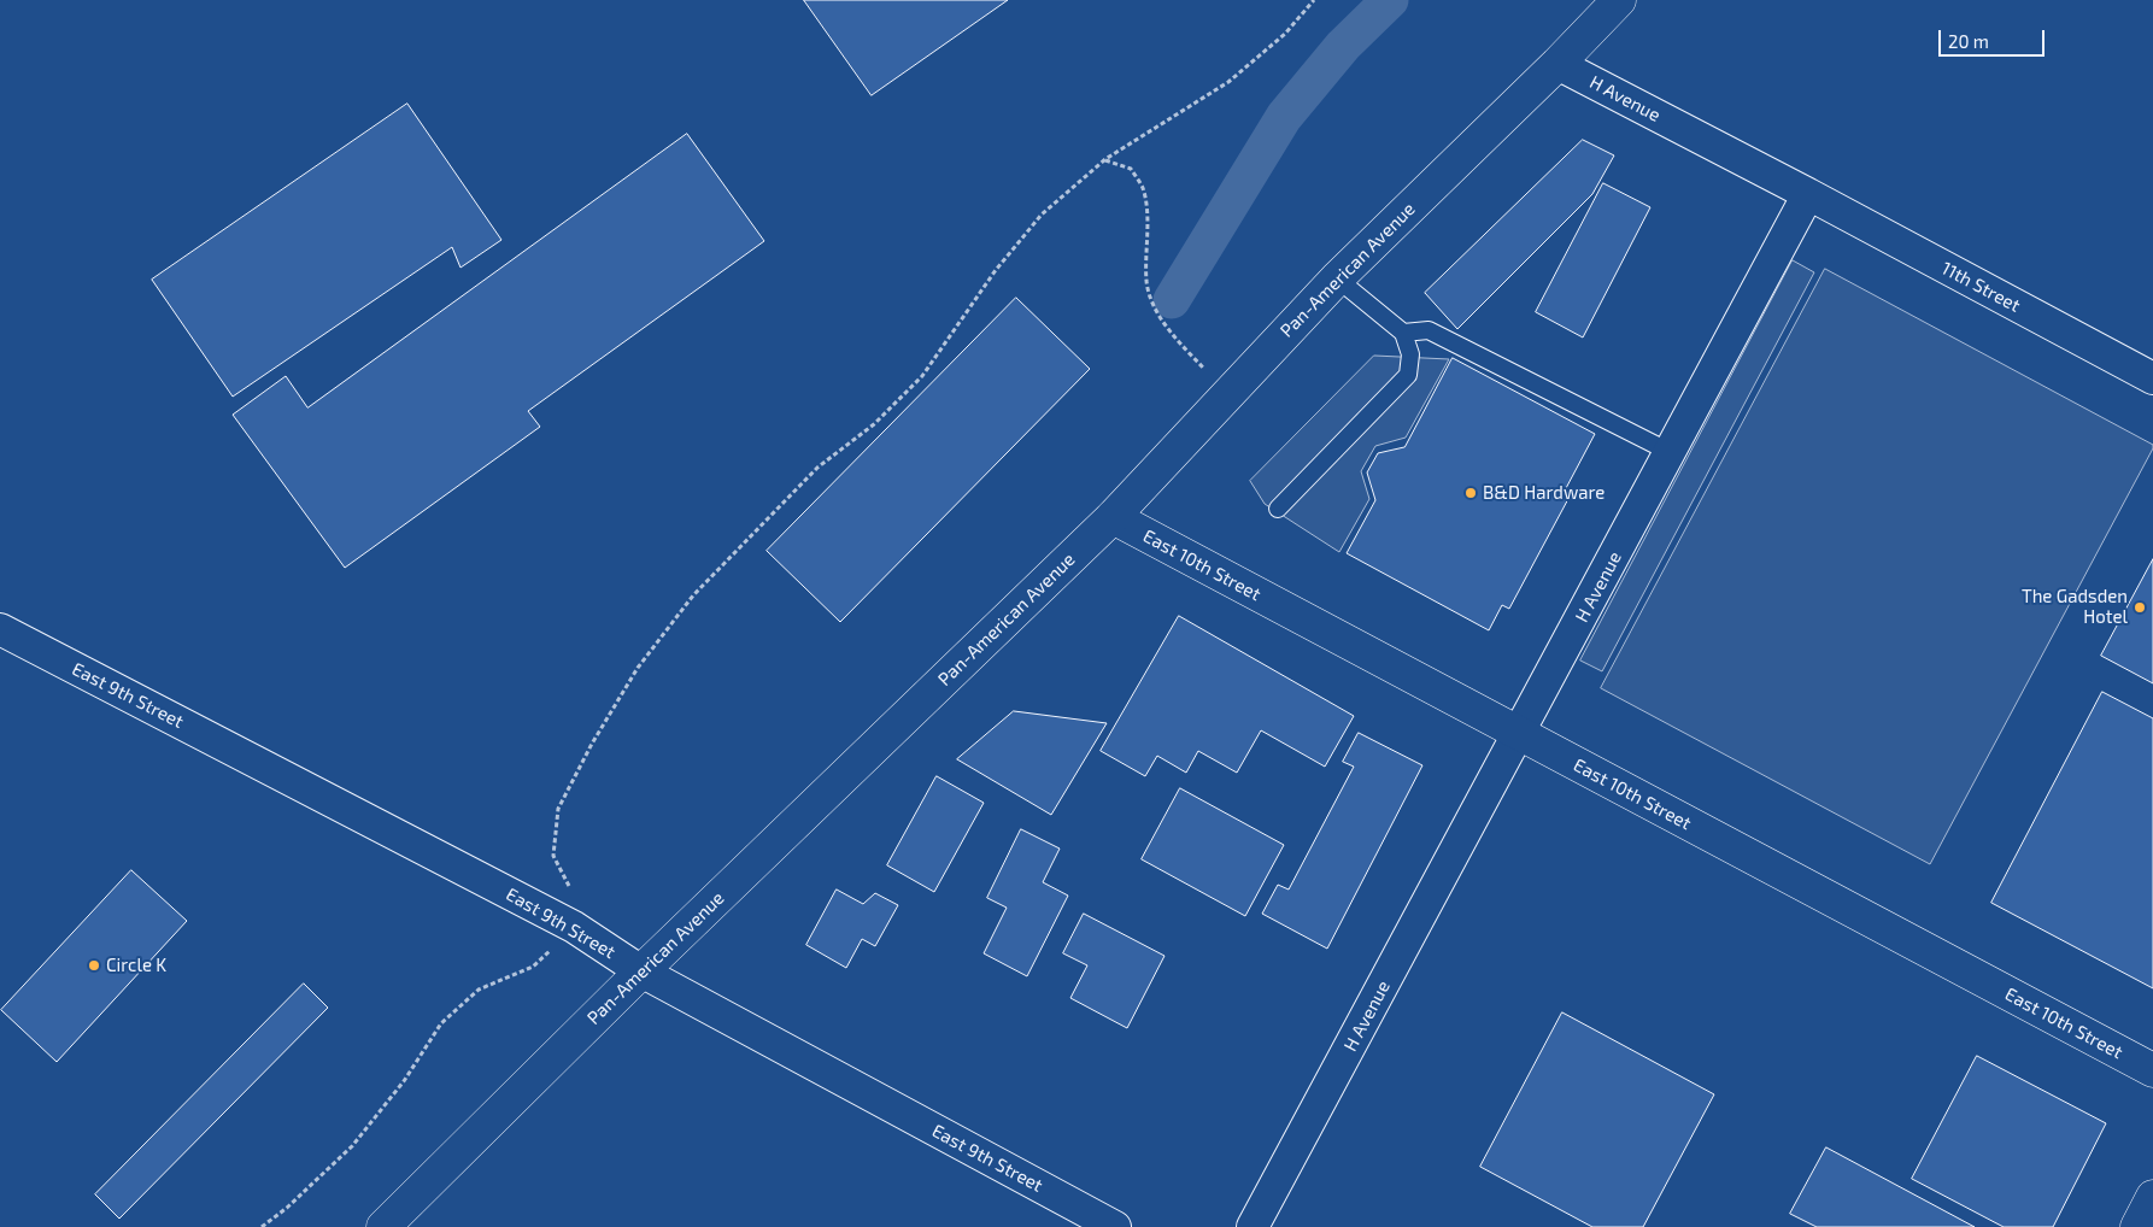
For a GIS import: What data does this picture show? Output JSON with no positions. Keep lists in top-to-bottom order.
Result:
{
  "streets": {
    "main road": ["Pan-American Avenue", "East 10th Street"],
    "street": ["H Avenue", "11th Street", "East 9th Street"]
  },
  "crossings": [
    ["H Avenue", "Pan-American Avenue"],
    ["H Avenue", "11th Street"],
    ["H Avenue", "East 10th Street"],
    ["Pan-American Avenue", "East 10th Street"],
    ["Pan-American Avenue", "East 9th Street"]
  ],
  "places": ["B&D Hardware", "The Gadsden Hotel", "Circle K"],
  "scale_bar": "20 m"
}
